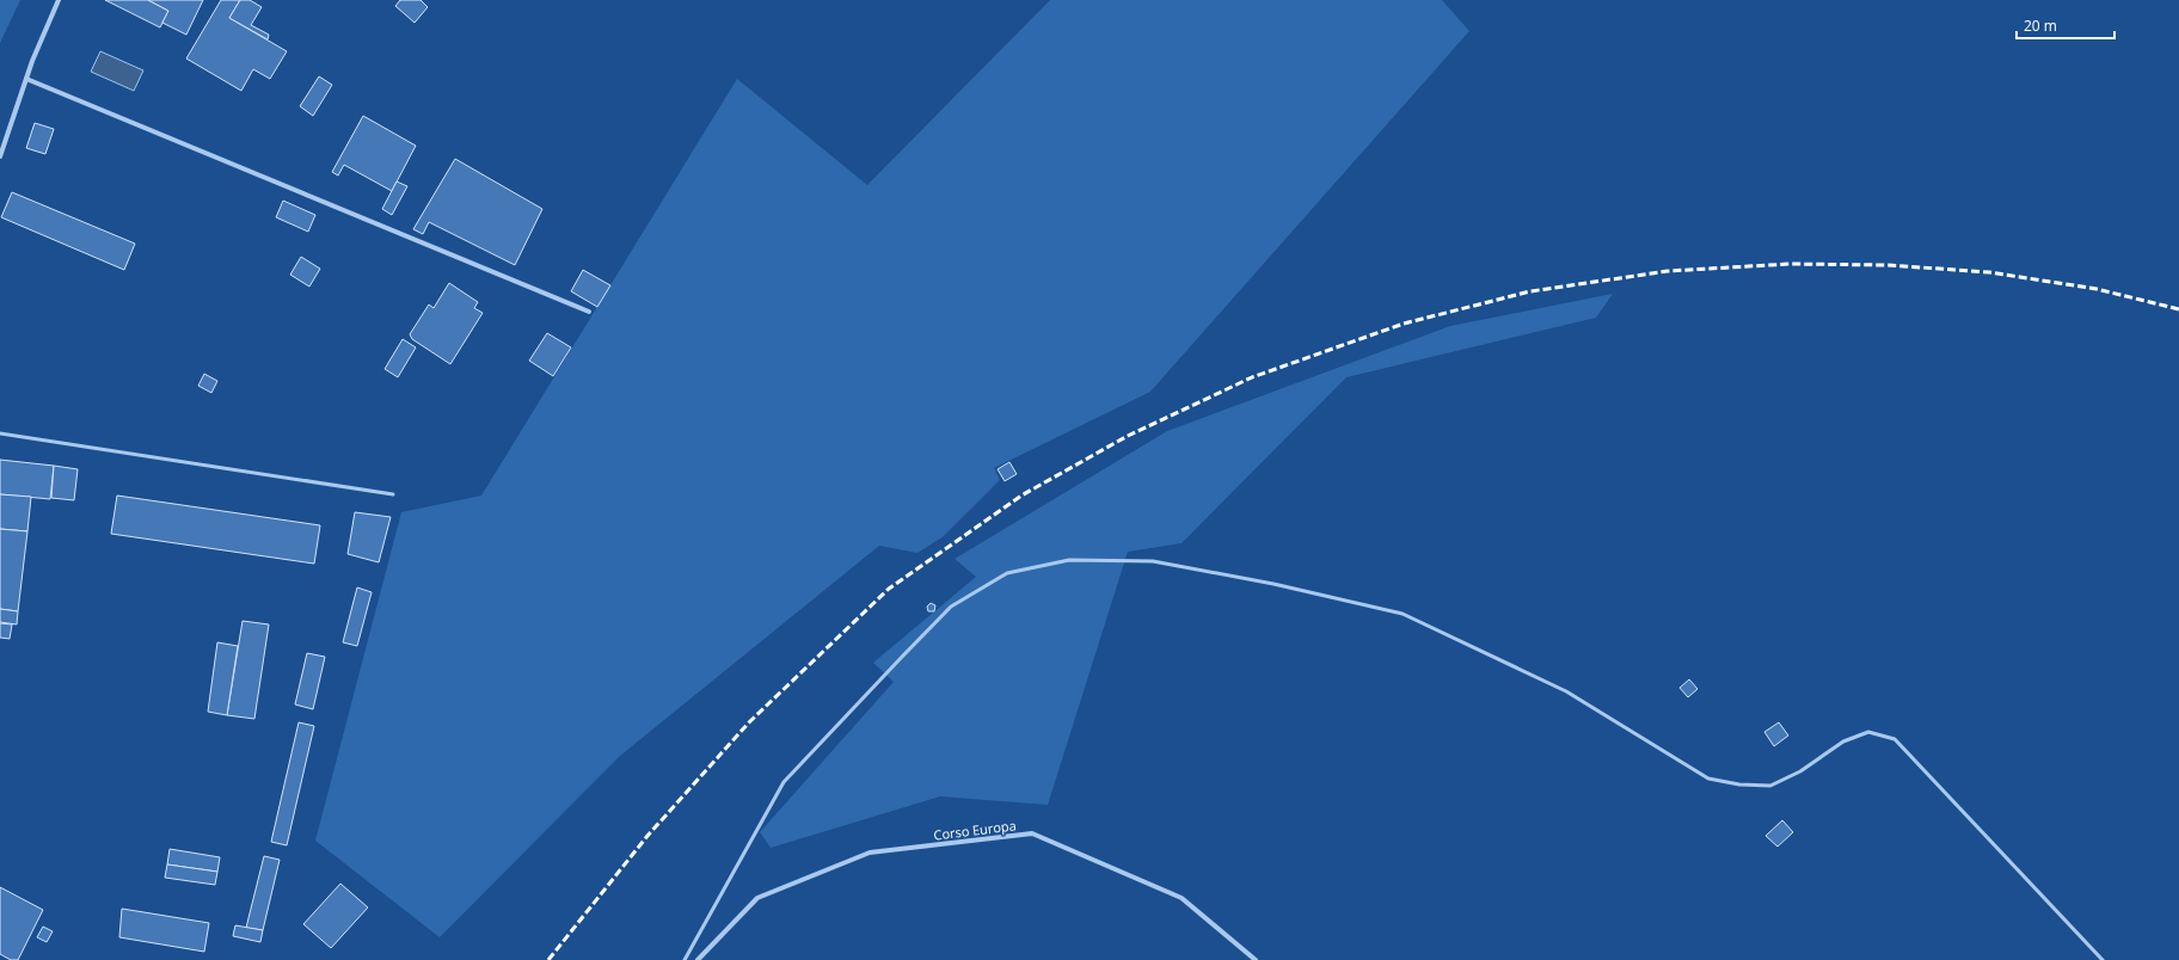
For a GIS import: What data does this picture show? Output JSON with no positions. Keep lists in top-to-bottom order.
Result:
{
  "streets": {
    "street": ["Corso Europa"]
  },
  "scale_bar": "20 m"
}
